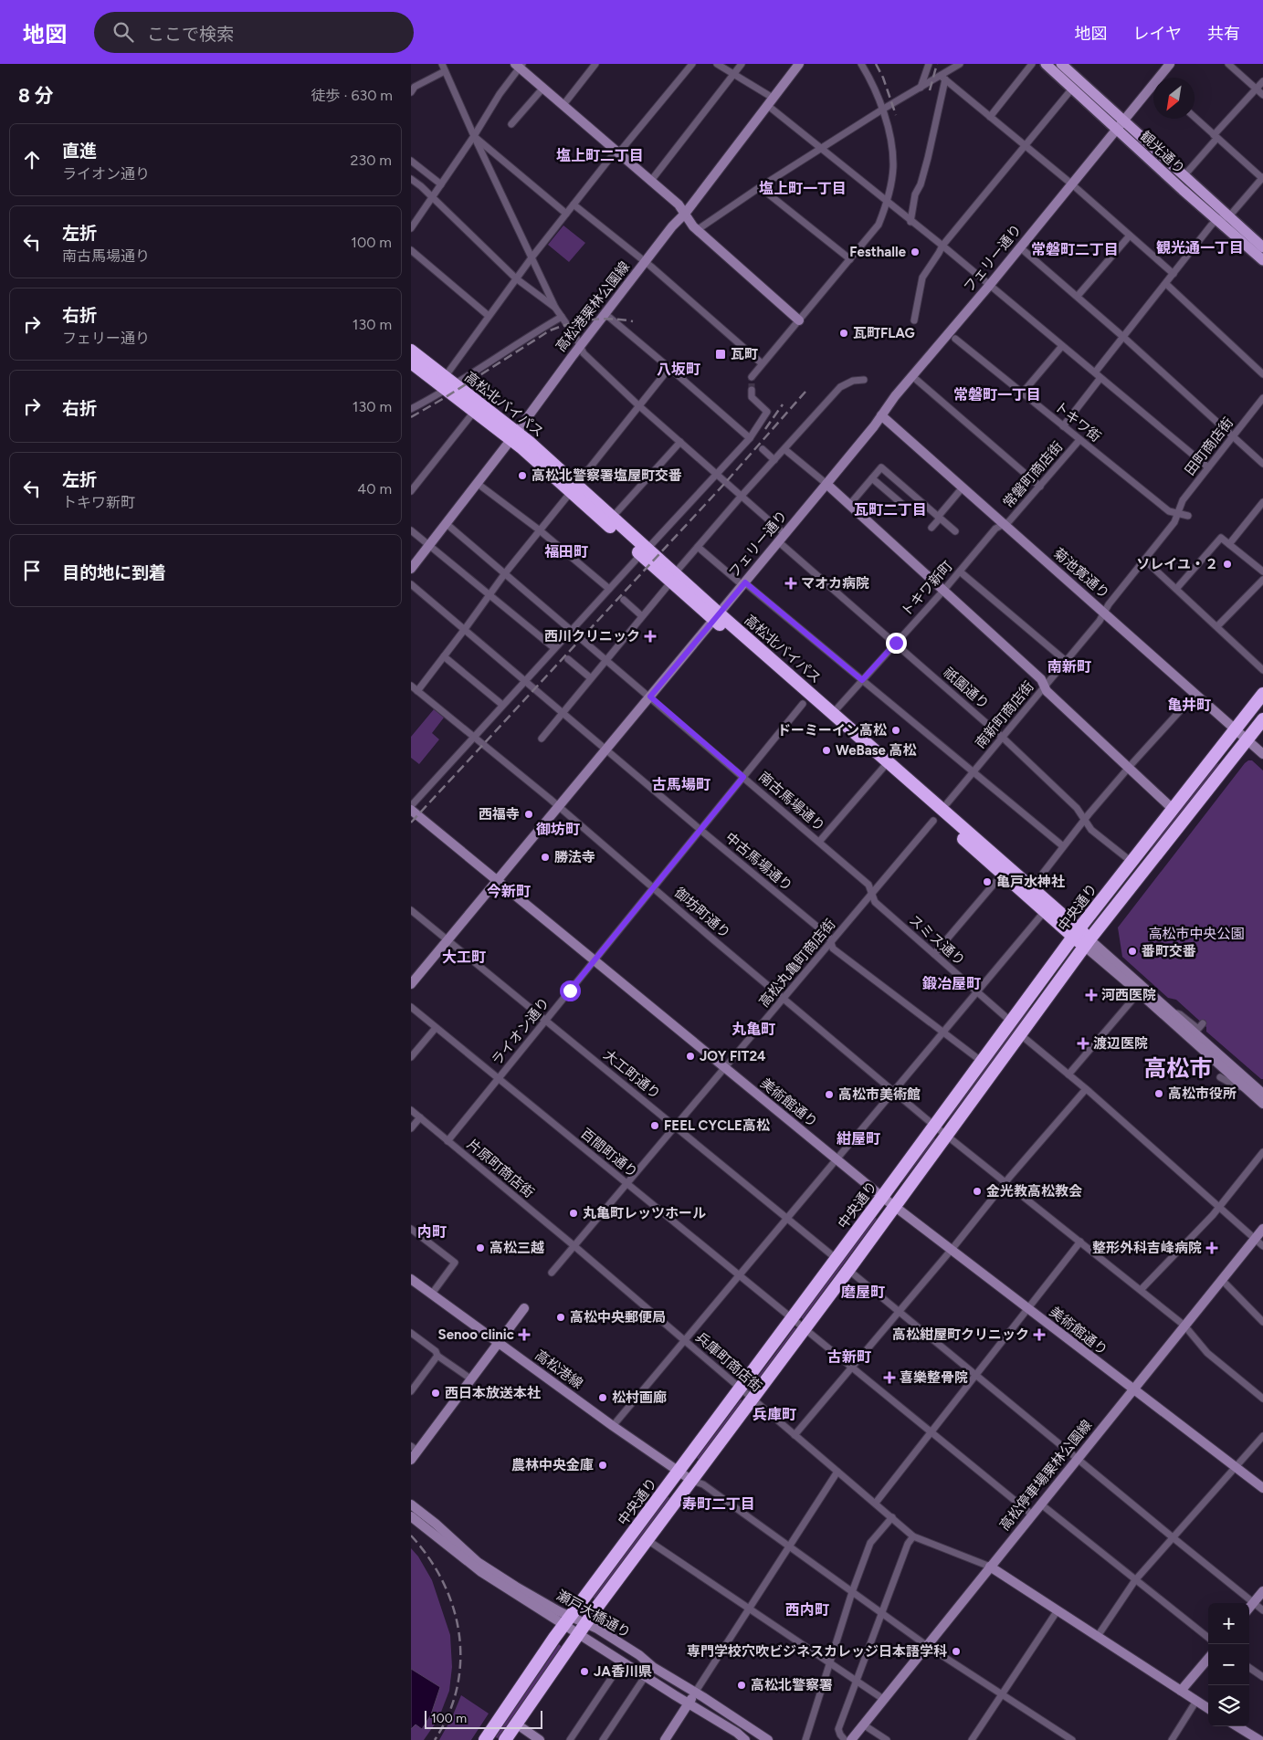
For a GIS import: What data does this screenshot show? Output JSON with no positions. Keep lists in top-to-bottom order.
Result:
{
  "streets": {
    "highway": ["高松北バイパス", "中央通り"],
    "main road": ["観光通り"],
    "street": [
      "フェリー通り",
      "高松港栗林公園線",
      "トキワ街",
      "田町商店街",
      "常磐町商店街",
      "菊池寛通り",
      "トキワ新町",
      "祇園通り",
      "南新町商店街",
      "南古馬場通り",
      "中古馬場通り",
      "御坊町通り",
      "スミス通り",
      "高松丸亀町商店街",
      "ライオン通り",
      "大工町通り",
      "美術館通り",
      "百間町通り",
      "片原町商店街",
      "兵庫町商店街",
      "高松港線",
      "高松停車場栗林公園線",
      "瀬戸大橋通り"
    ]
  },
  "crossings": [
    ["観光通り", "フェリー通り"],
    ["フェリー通り", "高松北バイパス"],
    ["フェリー通り", "菊池寛通り"],
    ["フェリー通り", "祇園通り"],
    ["フェリー通り", "南古馬場通り"],
    ["フェリー通り", "中古馬場通り"],
    ["フェリー通り", "御坊町通り"],
    ["フェリー通り", "大工町通り"],
    ["フェリー通り", "美術館通り"],
    ["高松港栗林公園線", "高松北バイパス"],
    ["高松港栗林公園線", "祇園通り"],
    ["高松港栗林公園線", "南古馬場通り"],
    ["高松北バイパス", "トキワ新町"],
    ["高松北バイパス", "中央通り"],
    ["トキワ街", "田町商店街"],
    ["トキワ街", "常磐町商店街"],
    ["常磐町商店街", "菊池寛通り"],
    ["常磐町商店街", "トキワ新町"],
    ["菊池寛通り", "トキワ新町"],
    ["菊池寛通り", "南新町商店街"],
    ["菊池寛通り", "中央通り"],
    ["トキワ新町", "祇園通り"],
    ["祇園通り", "南新町商店街"],
    ["祇園通り", "中央通り"],
    ["南古馬場通り", "スミス通り"],
    ["南古馬場通り", "高松丸亀町商店街"],
    ["南古馬場通り", "ライオン通り"],
    ["中古馬場通り", "中央通り"],
    ["中古馬場通り", "高松丸亀町商店街"],
    ["中古馬場通り", "ライオン通り"],
    ["中央通り", "御坊町通り"],
    ["中央通り", "スミス通り"],
    ["中央通り", "大工町通り"],
    ["中央通り", "美術館通り"],
    ["中央通り", "百間町通り"],
    ["中央通り", "兵庫町商店街"],
    ["中央通り", "高松港線"],
    ["中央通り", "瀬戸大橋通り"],
    ["御坊町通り", "高松丸亀町商店街"],
    ["御坊町通り", "ライオン通り"],
    ["御坊町通り", "高松停車場栗林公園線"],
    ["スミス通り", "高松丸亀町商店街"],
    ["高松丸亀町商店街", "大工町通り"],
    ["高松丸亀町商店街", "美術館通り"],
    ["高松丸亀町商店街", "百間町通り"],
    ["高松丸亀町商店街", "片原町商店街"],
    ["高松丸亀町商店街", "兵庫町商店街"],
    ["ライオン通り", "大工町通り"],
    ["ライオン通り", "美術館通り"],
    ["ライオン通り", "百間町通り"],
    ["ライオン通り", "片原町商店街"],
    ["美術館通り", "高松停車場栗林公園線"],
    ["百間町通り", "高松停車場栗林公園線"],
    ["片原町商店街", "兵庫町商店街"],
    ["兵庫町商店街", "高松停車場栗林公園線"]
  ],
  "districts": [
    "塩上町二丁目",
    "塩上町一丁目",
    "観光通一丁目",
    "常磐町二丁目",
    "八坂町",
    "常磐町一丁目",
    "瓦町二丁目",
    "福田町",
    "南新町",
    "亀井町",
    "古馬場町",
    "御坊町",
    "今新町",
    "大工町",
    "鍛冶屋町",
    "丸亀町",
    "高松市",
    "紺屋町",
    "内町",
    "磨屋町",
    "古新町",
    "兵庫町",
    "寿町二丁目",
    "西内町"
  ],
  "parks": ["高松市中央公園"],
  "places": {
    "other": [
      "Festhalle",
      "瓦町FLAG",
      "高松北警察署塩屋町交番",
      "ソレイユ・２",
      "ドーミーイン高松",
      "WeBase 高松",
      "西福寺",
      "勝法寺",
      "亀戸水神社",
      "番町交番",
      "JOY FIT24",
      "高松市役所",
      "高松市美術館",
      "FEEL CYCLE高松",
      "金光教高松教会",
      "丸亀町レッツホール",
      "高松三越",
      "高松中央郵便局",
      "西日本放送本社",
      "松村画廊",
      "農林中央金庫",
      "専門学校穴吹ビジネスカレッジ日本語学科",
      "JA香川県",
      "高松北警察署"
    ],
    "transit": ["瓦町"],
    "health": [
      "マオカ病院",
      "西川クリニック",
      "河西医院",
      "渡辺医院",
      "整形外科吉峰病院",
      "Senoo clinic",
      "高松紺屋町クリニック",
      "喜樂整骨院"
    ]
  },
  "scale_bar": "100 m",
  "north": "bottom left",
  "page": {
    "header": "地図",
    "search": "ここで検索",
    "nav": ["地図", "レイヤ", "共有"],
    "heading": ["8 分", "徒歩 · 630 m"],
    "list": [
      ["直進", "ライオン通り", "230 m"],
      ["左折", "南古馬場通り", "100 m"],
      ["右折", "フェリー通り", "130 m"],
      ["右折", "130 m"],
      ["左折", "トキワ新町", "40 m"],
      "目的地に到着"
    ],
    "map_buttons": ["+", "−"],
    "scale": "100 m"
  }
}
